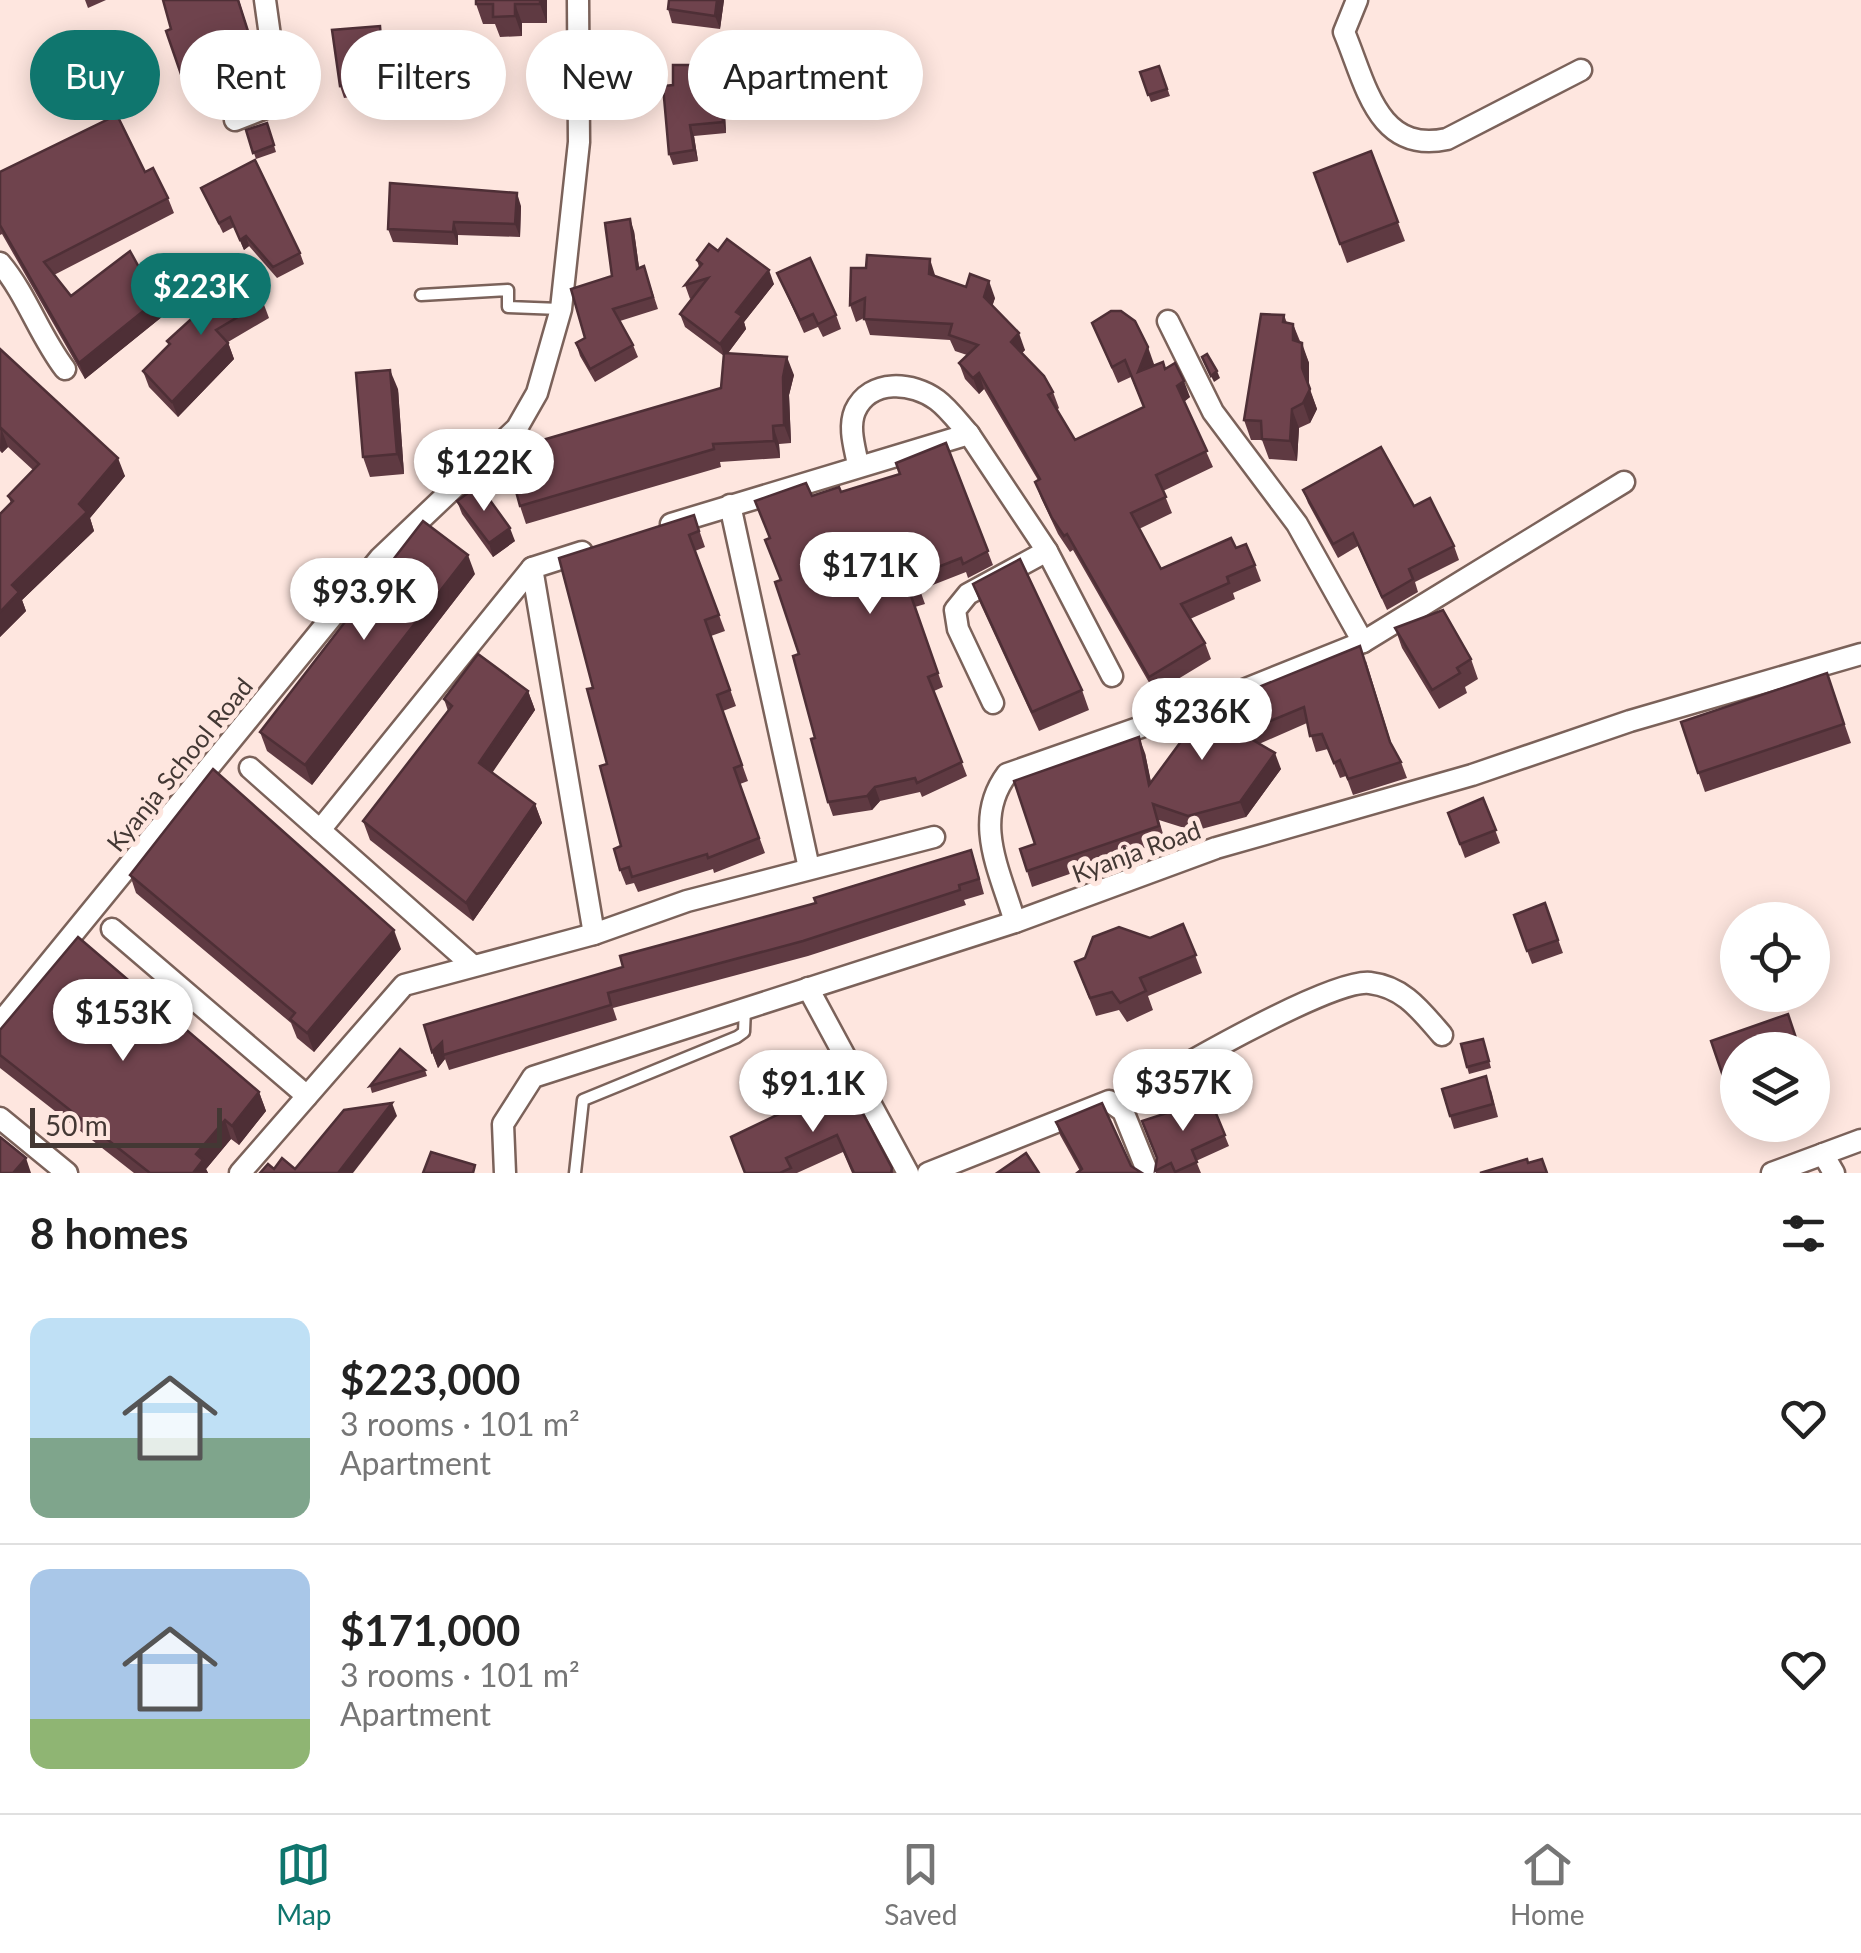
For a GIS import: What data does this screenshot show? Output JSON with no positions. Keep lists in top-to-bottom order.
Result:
{
  "streets": {
    "street": ["Kyanja School Road", "Kyanja Road"]
  },
  "scale_bar": "50 m",
  "page": {
    "chip": [
      "Buy",
      "Rent",
      "Filters",
      "New",
      "Apartment"
    ],
    "price": [
      "$223K",
      "$122K",
      "$171K",
      "$93.9K",
      "$236K",
      "$153K",
      "$357K",
      "$91.1K"
    ],
    "scale": "50 m",
    "heading": "8 homes",
    "list": [
      {
        "name": "$223,000",
        "note": "3 rooms · 101 m² · Apartment"
      },
      {
        "name": "$171,000",
        "note": "3 rooms · 101 m² · Apartment"
      }
    ],
    "tabs": ["Map", "Saved", "Home"]
  }
}
